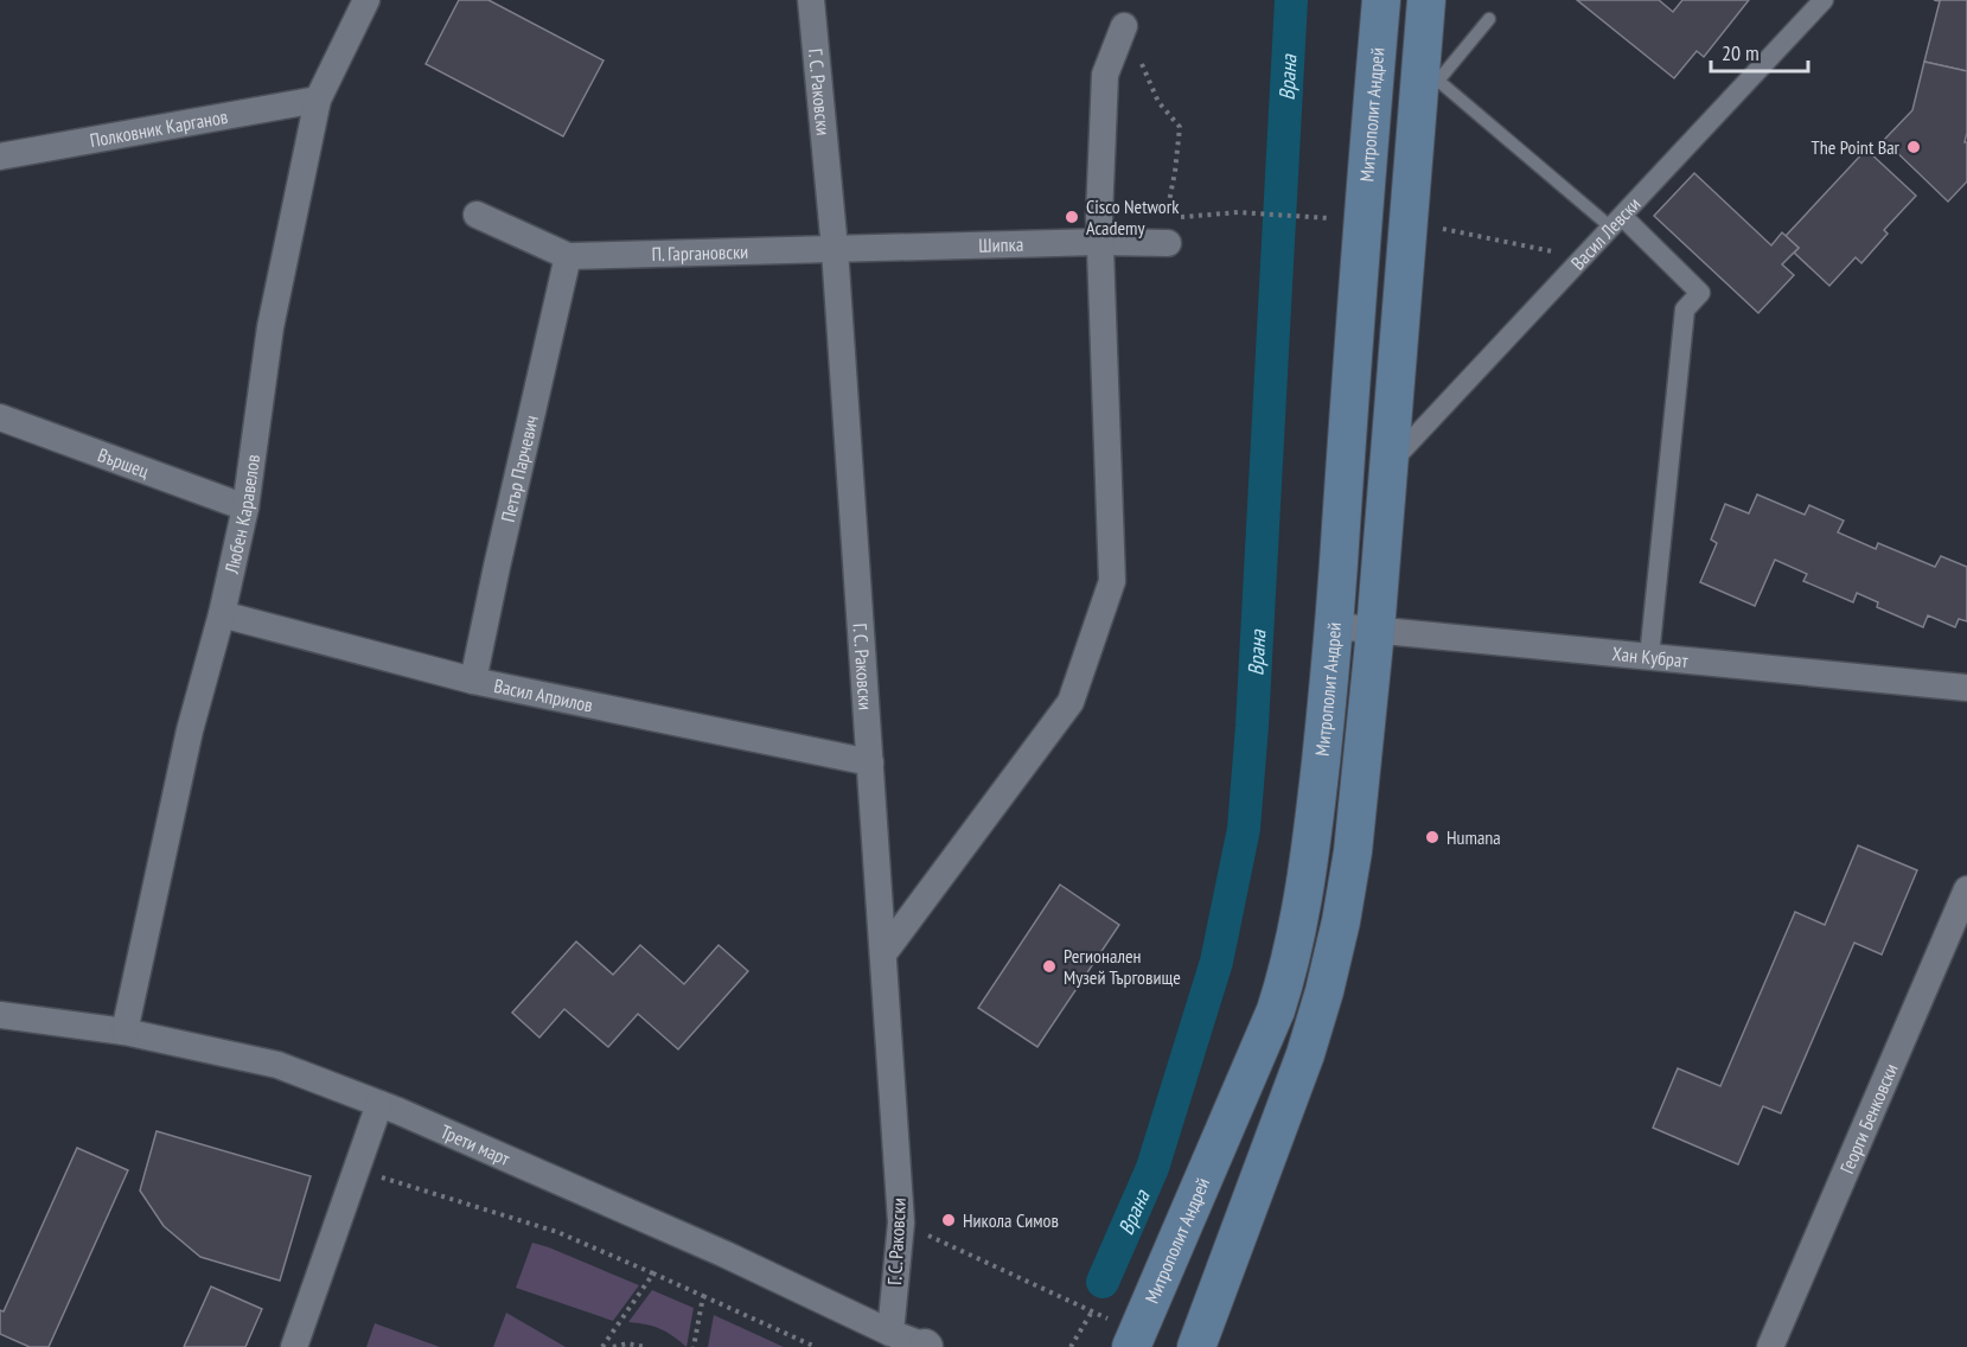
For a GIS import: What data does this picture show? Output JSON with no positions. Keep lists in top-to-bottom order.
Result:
{
  "streets": {
    "main road": ["Митрополит Андрей"],
    "street": [
      "Г. С. Раковски",
      "Полковник Карганов",
      "Васил Левски",
      "Шипка",
      "П. Гаргановски",
      "Вършец",
      "Петър Парчевич",
      "Любен Каравелов",
      "Хан Кубрат",
      "Васил Априлов",
      "Георги Бенковски",
      "Трети март"
    ]
  },
  "crossings": [
    ["Г. С. Раковски", "Шипка"],
    ["Г. С. Раковски", "П. Гаргановски"],
    ["Г. С. Раковски", "Васил Априлов"],
    ["Г. С. Раковски", "Трети март"],
    ["Митрополит Андрей", "Хан Кубрат"],
    ["Полковник Карганов", "Любен Каравелов"],
    ["Шипка", "П. Гаргановски"],
    ["П. Гаргановски", "Петър Парчевич"],
    ["Вършец", "Любен Каравелов"],
    ["Петър Парчевич", "Васил Априлов"],
    ["Любен Каравелов", "Васил Априлов"],
    ["Любен Каравелов", "Трети март"]
  ],
  "water": ["Врана"],
  "places": [
    "The Point Bar",
    "Cisco Network Academy",
    "Humana",
    "Регионален Музей Търговище",
    "Никола Симов"
  ],
  "scale_bar": "20 m"
}
